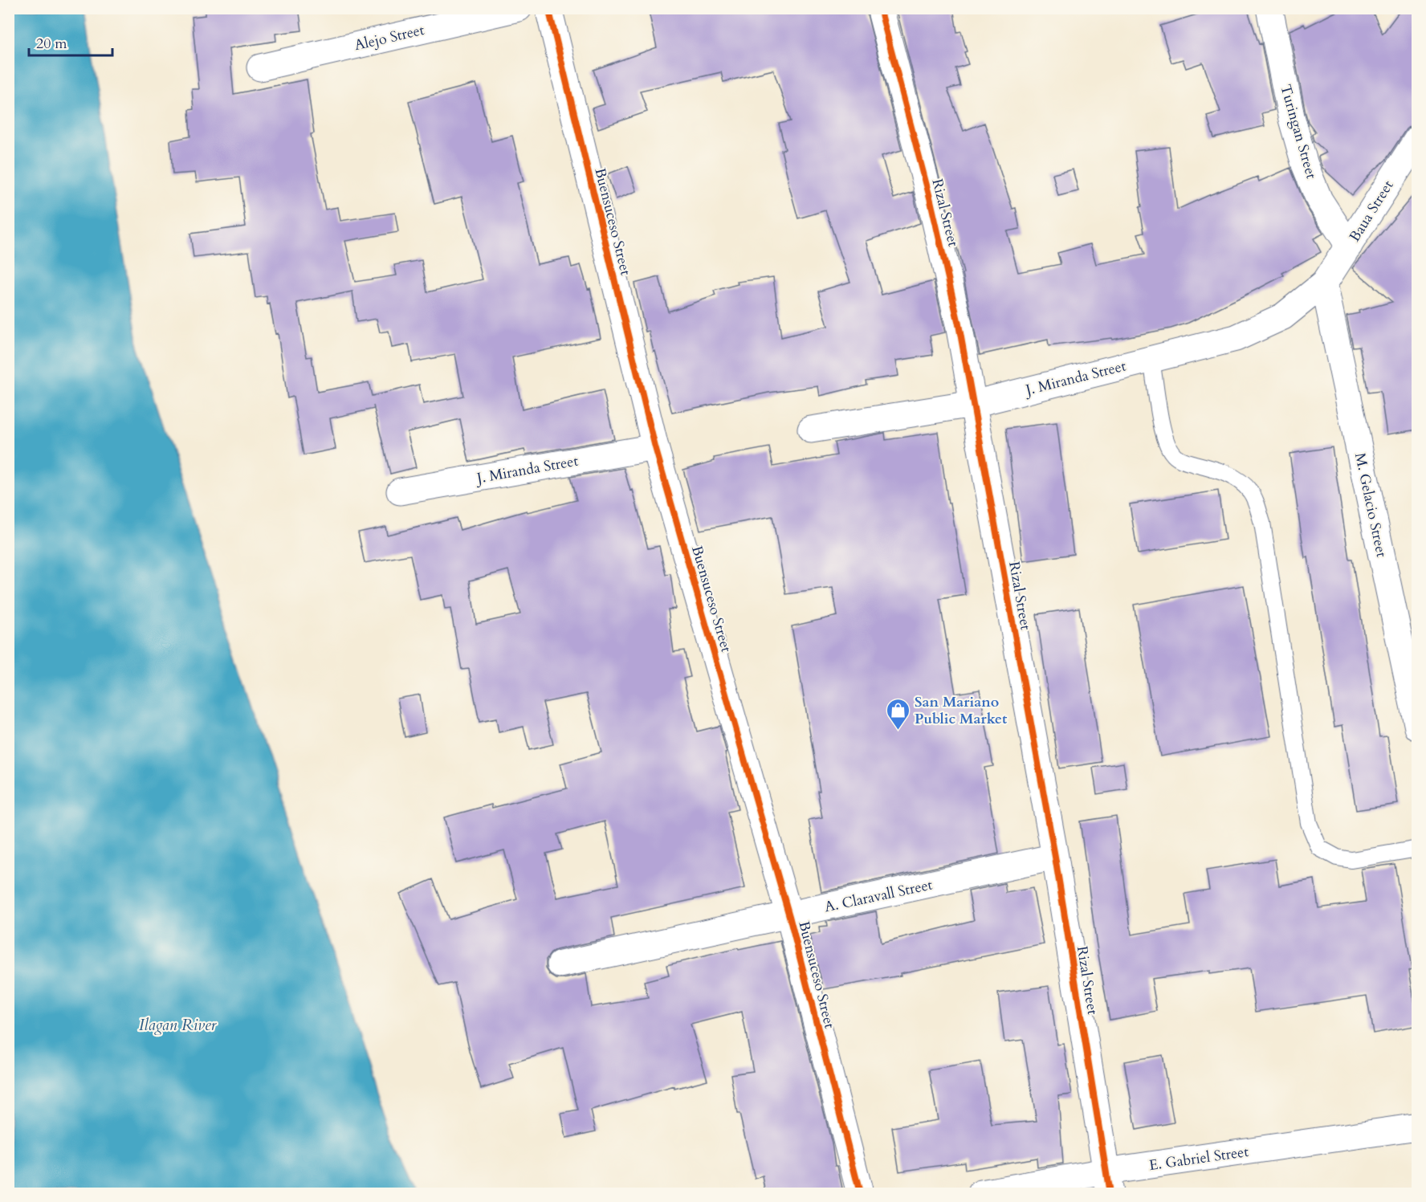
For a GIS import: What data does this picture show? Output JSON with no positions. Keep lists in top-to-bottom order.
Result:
{
  "streets": {
    "street": [
      "Alejo Street",
      "Turingan Street",
      "Baua Street",
      "Rizal Street",
      "Buensuceso Street",
      "J. Miranda Street",
      "M. Gelacio Street",
      "A. Claravall Street",
      "E. Gabriel Street"
    ]
  },
  "crossings": [
    ["Turingan Street", "Baua Street"],
    ["Baua Street", "J. Miranda Street"],
    ["Baua Street", "M. Gelacio Street"],
    ["Rizal Street", "J. Miranda Street"],
    ["Rizal Street", "A. Claravall Street"],
    ["Rizal Street", "E. Gabriel Street"],
    ["Buensuceso Street", "J. Miranda Street"],
    ["Buensuceso Street", "A. Claravall Street"],
    ["J. Miranda Street", "M. Gelacio Street"]
  ],
  "water": ["Ilagan River"],
  "places": {
    "shop": ["San Mariano Public Market"]
  },
  "scale_bar": "20 m"
}
